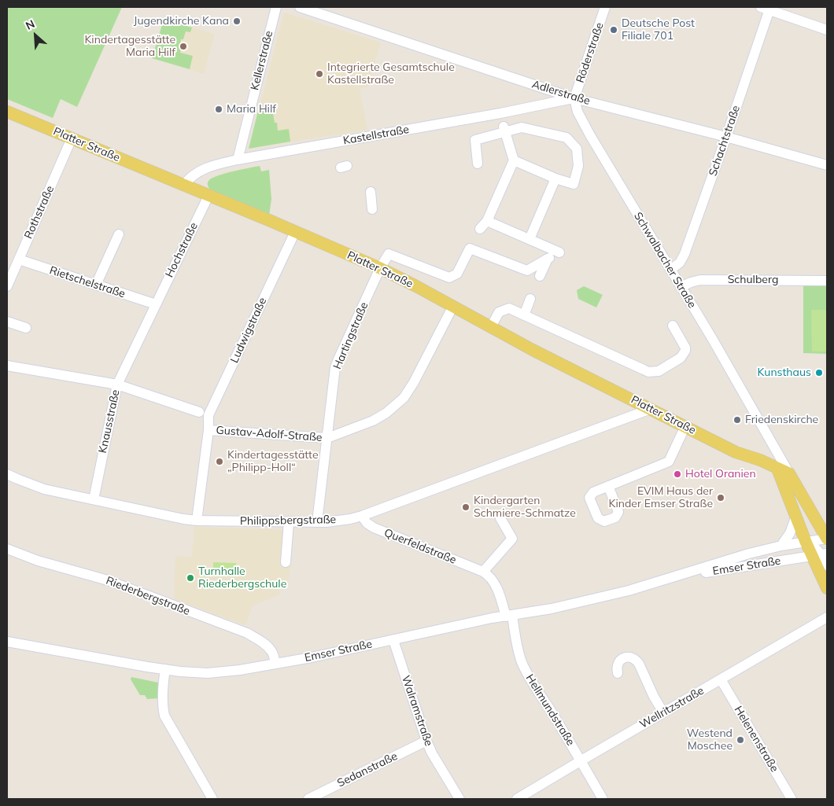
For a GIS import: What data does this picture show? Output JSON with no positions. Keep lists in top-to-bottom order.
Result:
{
  "streets": {
    "main road": ["Platter Straße", "Schwalbacher Straße"],
    "street": [
      "Röderstraße",
      "Kellerstraße",
      "Adlerstraße",
      "Kastellstraße",
      "Schachtstraße",
      "Rothstraße",
      "Hochstraße",
      "Schulberg",
      "Rietschelstraße",
      "Ludwigstraße",
      "Hartingstraße",
      "Knausstraße",
      "Gustav-Adolf-Straße",
      "Philippsbergstraße",
      "Querfeldstraße",
      "Emser Straße",
      "Riederbergstraße",
      "Wellritzstraße",
      "Hellmundstraße",
      "Walramstraße",
      "Helenenstraße",
      "Sedanstraße"
    ]
  },
  "crossings": [
    ["Röderstraße", "Adlerstraße"],
    ["Röderstraße", "Kastellstraße"],
    ["Röderstraße", "Schwalbacher Straße"],
    ["Kellerstraße", "Kastellstraße"],
    ["Adlerstraße", "Kastellstraße"],
    ["Adlerstraße", "Schachtstraße"],
    ["Adlerstraße", "Schwalbacher Straße"],
    ["Kastellstraße", "Platter Straße"],
    ["Kastellstraße", "Schwalbacher Straße"],
    ["Schachtstraße", "Schwalbacher Straße"],
    ["Platter Straße", "Rothstraße"],
    ["Platter Straße", "Hochstraße"],
    ["Platter Straße", "Schwalbacher Straße"],
    ["Platter Straße", "Ludwigstraße"],
    ["Platter Straße", "Hartingstraße"],
    ["Platter Straße", "Gustav-Adolf-Straße"],
    ["Platter Straße", "Philippsbergstraße"],
    ["Rothstraße", "Rietschelstraße"],
    ["Hochstraße", "Rietschelstraße"],
    ["Hochstraße", "Knausstraße"],
    ["Schwalbacher Straße", "Schulberg"],
    ["Schwalbacher Straße", "Emser Straße"],
    ["Rietschelstraße", "Knausstraße"],
    ["Ludwigstraße", "Gustav-Adolf-Straße"],
    ["Ludwigstraße", "Philippsbergstraße"],
    ["Hartingstraße", "Gustav-Adolf-Straße"],
    ["Hartingstraße", "Philippsbergstraße"],
    ["Knausstraße", "Philippsbergstraße"],
    ["Philippsbergstraße", "Querfeldstraße"],
    ["Querfeldstraße", "Emser Straße"],
    ["Querfeldstraße", "Hellmundstraße"],
    ["Emser Straße", "Riederbergstraße"],
    ["Emser Straße", "Hellmundstraße"],
    ["Emser Straße", "Walramstraße"],
    ["Wellritzstraße", "Hellmundstraße"],
    ["Wellritzstraße", "Helenenstraße"],
    ["Walramstraße", "Sedanstraße"]
  ],
  "places": [
    "Jugendkirche Kana",
    "Deutsche Post Filiale 701",
    "Kindertagesstätte Maria Hilf",
    "Integrierte Gesamtschule Kastellstraße",
    "Maria Hilf",
    "Kunsthaus",
    "Friedenskirche",
    "Kindertagesstätte „Philipp-Holl“",
    "Hotel Oranien",
    "EVIM Haus der Kinder Emser Straße",
    "Kindergarten Schmiere-Schmatze",
    "Turnhalle Riederbergschule",
    "Westend Moschee"
  ],
  "north": "top left"
}
